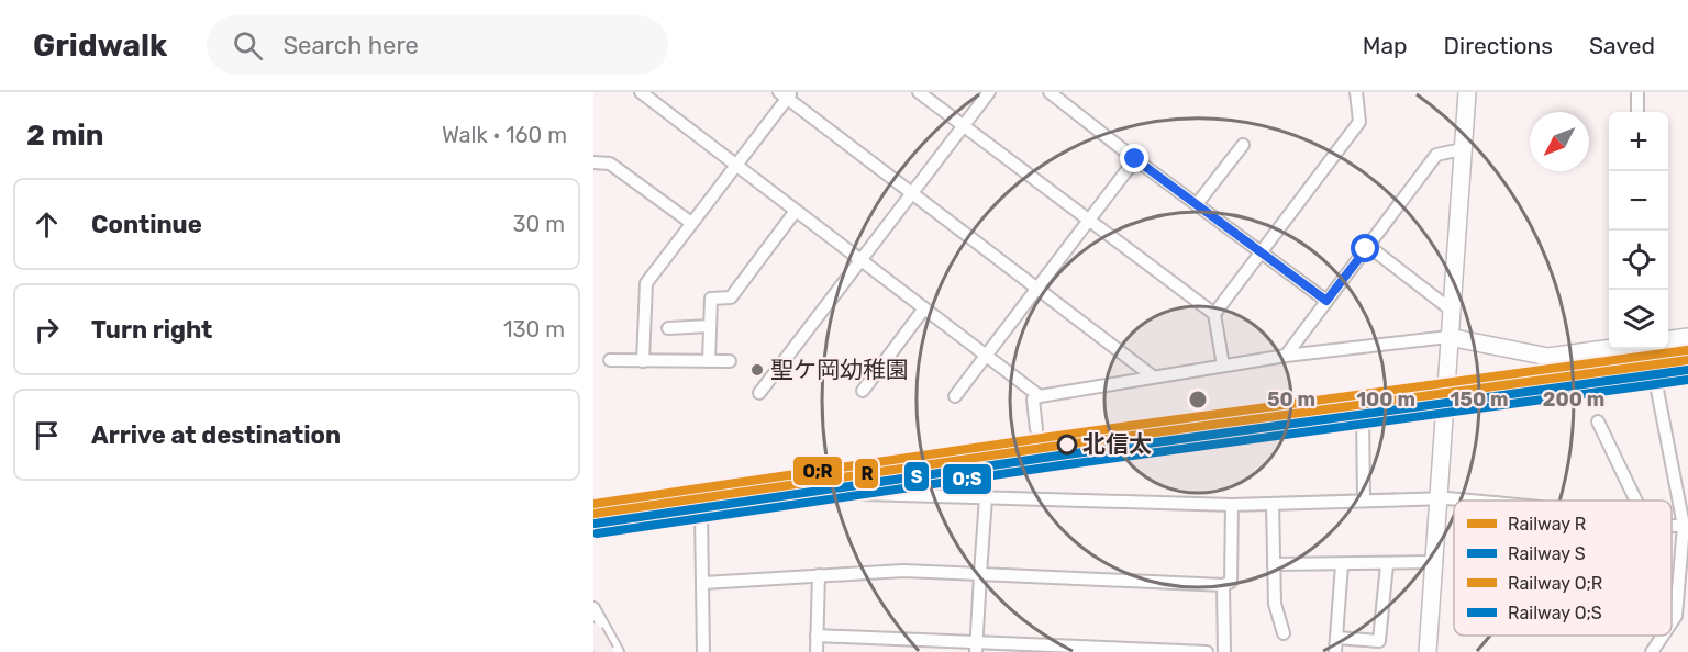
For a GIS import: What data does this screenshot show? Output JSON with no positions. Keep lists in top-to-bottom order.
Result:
{
  "places": ["聖ケ岡幼稚園", "北信太"],
  "lines": [
    "rail line O;R",
    "rail line R",
    "rail line S",
    "rail line O;S"
  ],
  "legend": [
    "Railway R",
    "Railway S",
    "Railway O;R",
    "Railway O;S"
  ],
  "north": "bottom left",
  "page": {
    "header": "Gridwalk",
    "search": "Search here",
    "nav": ["Map", "Directions", "Saved"],
    "heading": ["2 min", "Walk · 160 m"],
    "map_buttons": ["+", "−"],
    "list": [
      ["Continue", "30 m"],
      ["Turn right", "130 m"],
      "Arrive at destination"
    ]
  },
  "rings": [
    "50 m",
    "100 m",
    "150 m",
    "200 m"
  ]
}
